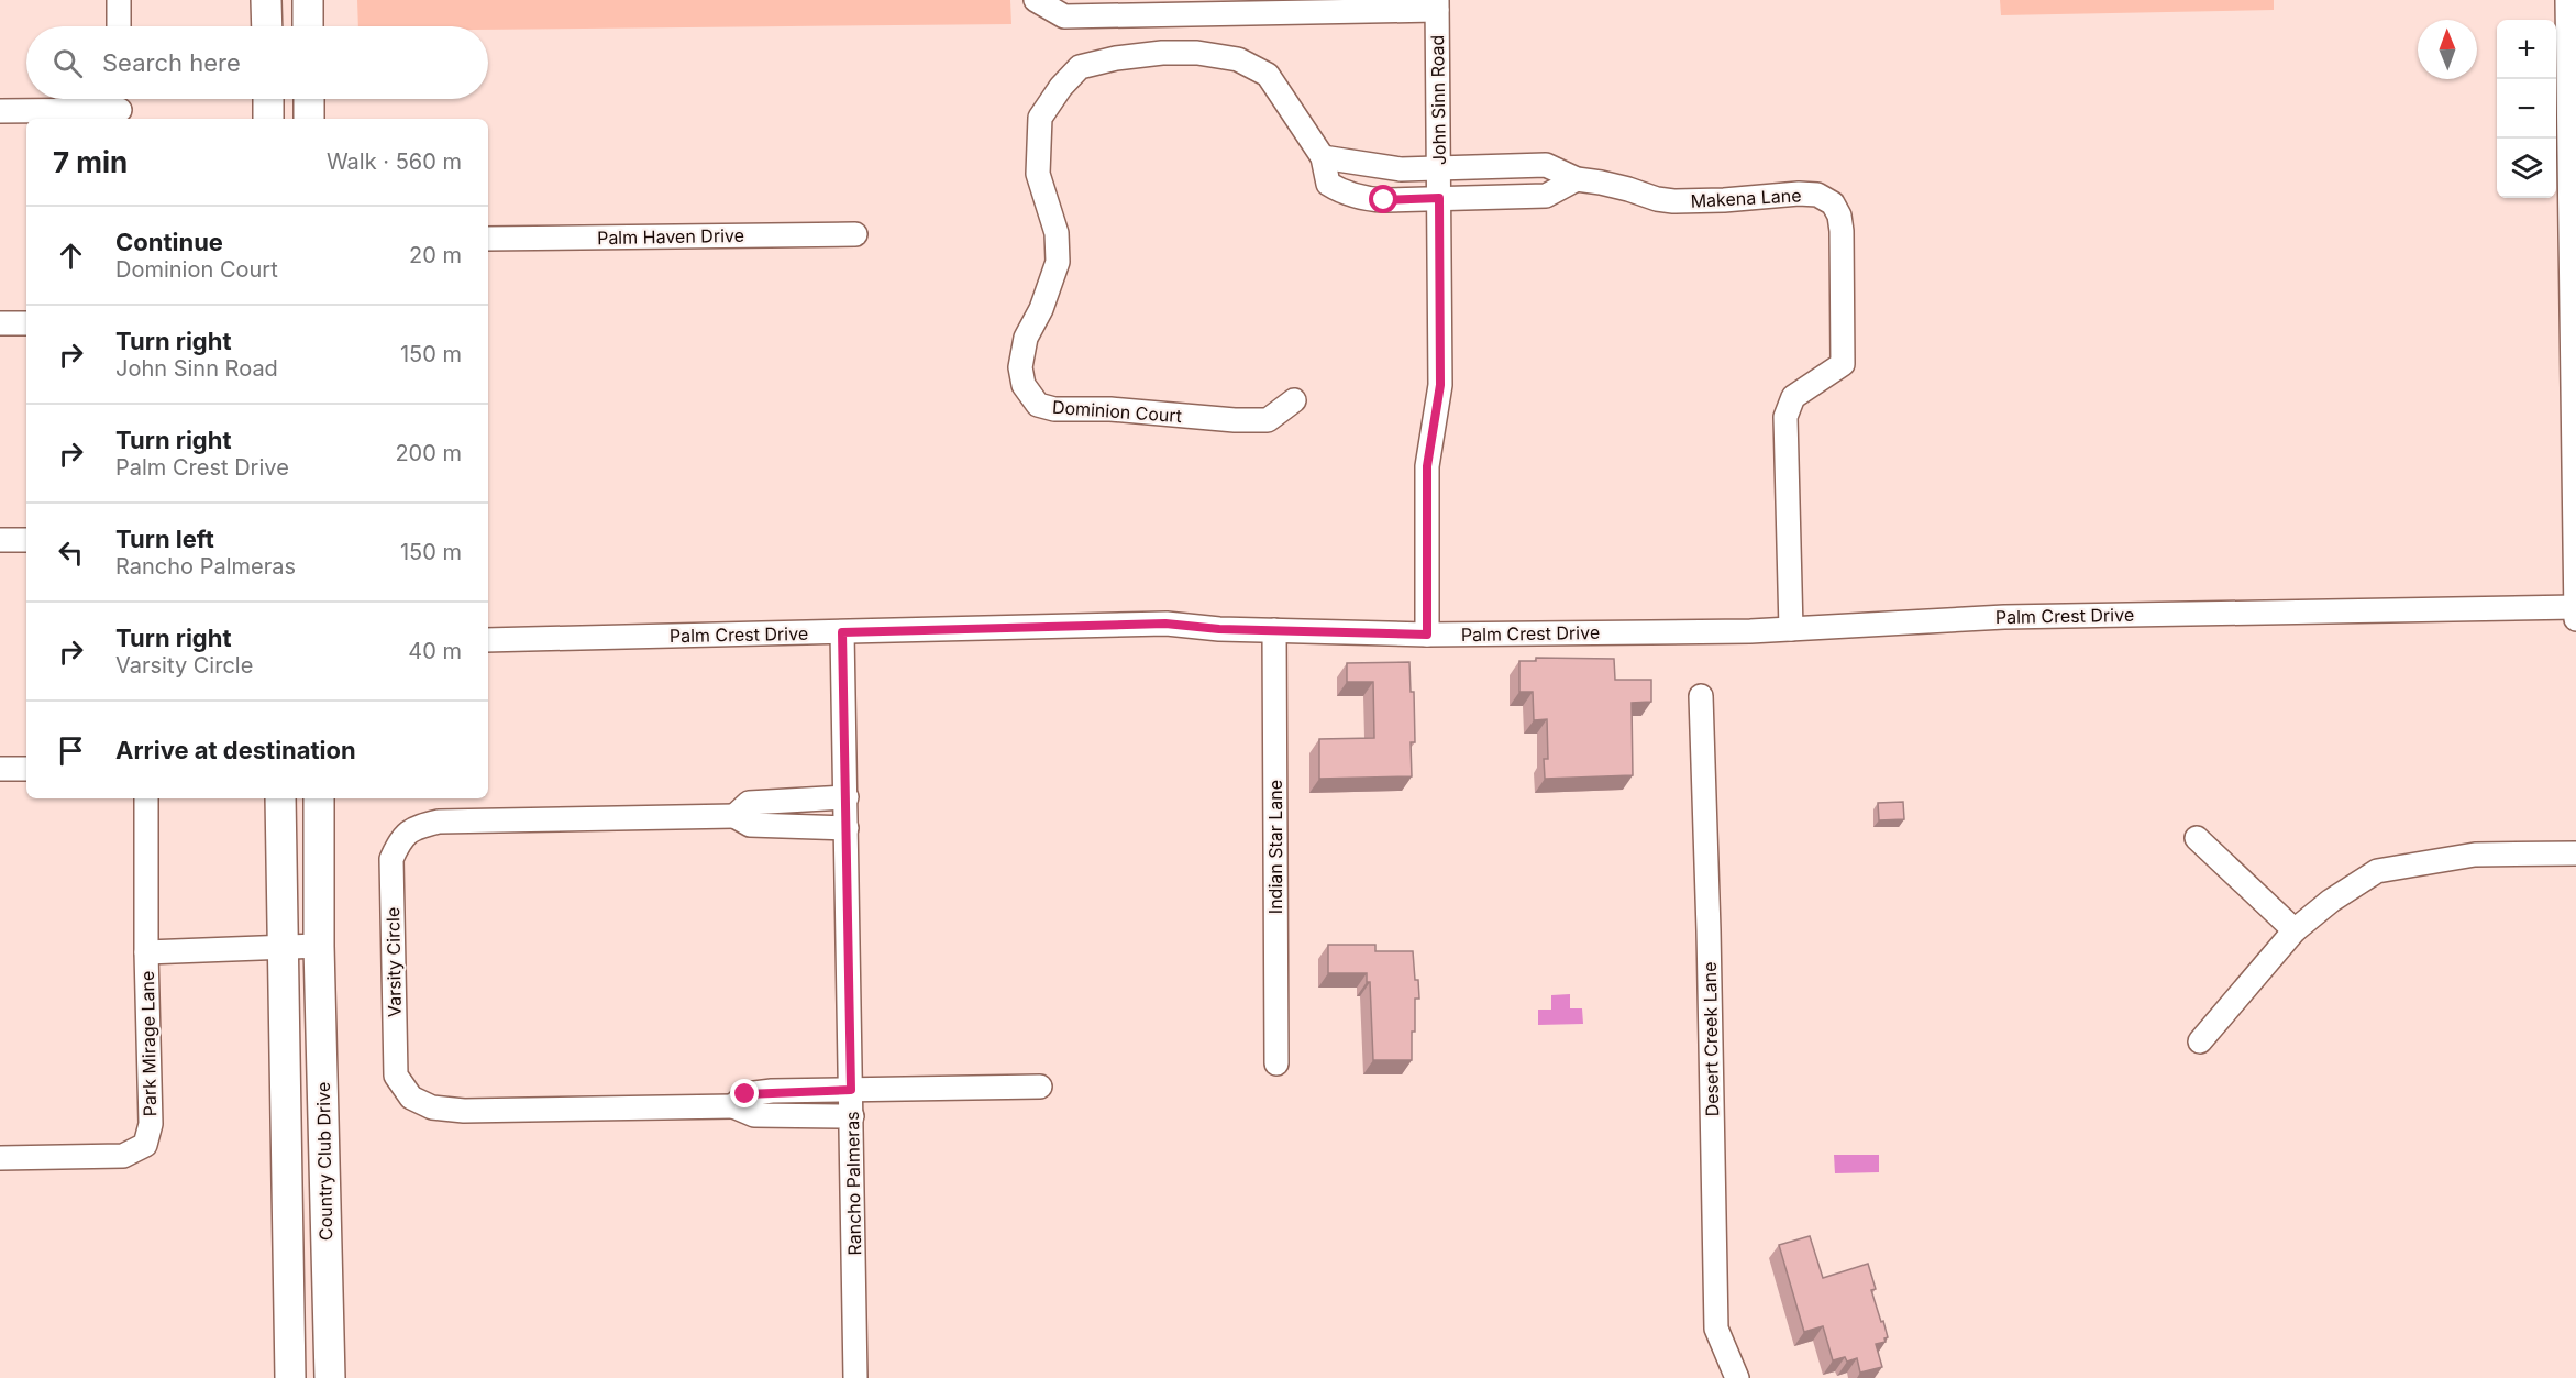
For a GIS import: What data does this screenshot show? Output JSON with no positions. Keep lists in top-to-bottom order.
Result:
{
  "streets": {
    "main road": ["Country Club Drive"],
    "street": [
      "John Sinn Road",
      "Makena Lane",
      "Palm Haven Drive",
      "Dominion Court",
      "Palm Crest Drive",
      "Indian Star Lane",
      "Varsity Circle",
      "Desert Creek Lane",
      "Park Mirage Lane",
      "Rancho Palmeras"
    ]
  },
  "crossings": [
    ["John Sinn Road", "Makena Lane"],
    ["John Sinn Road", "Dominion Court"],
    ["John Sinn Road", "Palm Crest Drive"],
    ["Makena Lane", "Palm Crest Drive"],
    ["Palm Crest Drive", "Indian Star Lane"],
    ["Palm Crest Drive", "Rancho Palmeras"],
    ["Varsity Circle", "Rancho Palmeras"],
    ["Park Mirage Lane", "Country Club Drive"]
  ],
  "north": "top",
  "page": {
    "map_buttons": ["+", "−"],
    "search": "Search here",
    "heading": ["7 min", "Walk · 560 m"],
    "list": [
      ["Continue", "Dominion Court", "20 m"],
      ["Turn right", "John Sinn Road", "150 m"],
      ["Turn right", "Palm Crest Drive", "200 m"],
      ["Turn left", "Rancho Palmeras", "150 m"],
      ["Turn right", "Varsity Circle", "40 m"],
      "Arrive at destination"
    ]
  }
}
